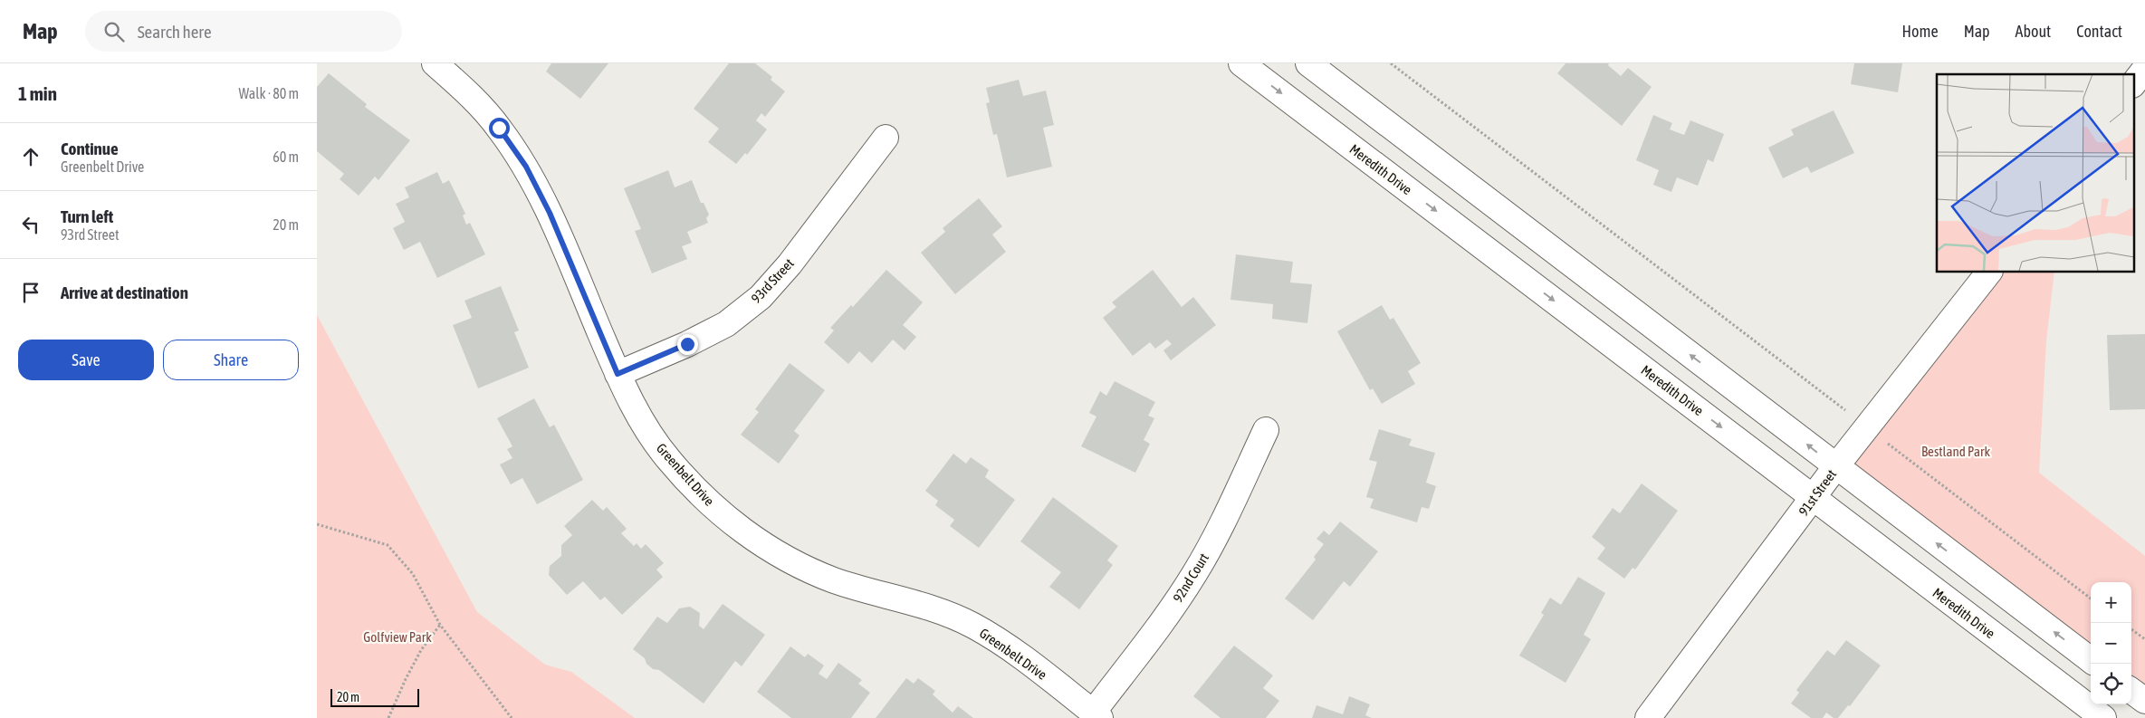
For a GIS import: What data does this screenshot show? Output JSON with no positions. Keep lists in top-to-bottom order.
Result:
{
  "streets": {
    "street": [
      "Meredith Drive",
      "93rd Street",
      "Greenbelt Drive",
      "91st Street",
      "92nd Court"
    ]
  },
  "crossings": [
    ["Meredith Drive", "91st Street"],
    ["93rd Street", "Greenbelt Drive"],
    ["Greenbelt Drive", "92nd Court"]
  ],
  "parks": ["Bestland Park", "Golfview Park"],
  "scale_bar": "20 m",
  "page": {
    "header": "Map",
    "search": "Search here",
    "nav": [
      "Home",
      "Map",
      "About",
      "Contact"
    ],
    "heading": ["1 min", "Walk · 80 m"],
    "list": [
      ["Continue", "Greenbelt Drive", "60 m"],
      ["Turn left", "93rd Street", "20 m"],
      "Arrive at destination"
    ],
    "buttons": ["Save", "Share"],
    "map_buttons": ["+", "−"],
    "scale": "20 m"
  }
}
